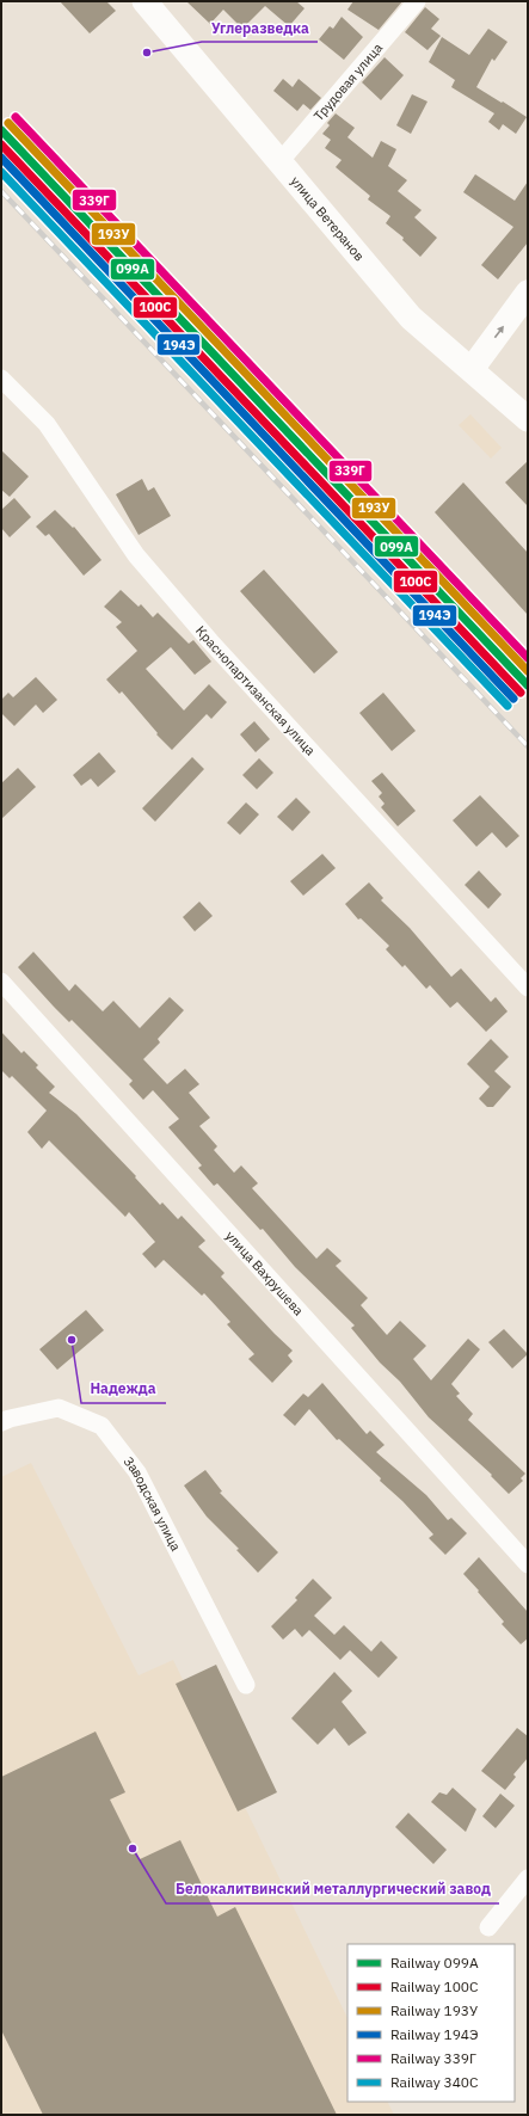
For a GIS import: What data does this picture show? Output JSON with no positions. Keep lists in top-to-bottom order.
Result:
{
  "streets": {
    "main road": ["улица Ветеранов"],
    "street": [
      "Трудовая улица",
      "Краснопартизанская улица",
      "улица Вахрушева",
      "Заводская улица"
    ]
  },
  "crossings": [
    ["Трудовая улица", "улица Ветеранов"]
  ],
  "places": ["Углеразведка", "Надежда", "Белокалитвинский металлургический завод"],
  "lines": [
    "rail line 339Г",
    "rail line 193У",
    "rail line 099А",
    "rail line 100C",
    "rail line 194Э",
    "rail line 340С"
  ],
  "legend": [
    "Railway 099А",
    "Railway 100C",
    "Railway 193У",
    "Railway 194Э",
    "Railway 339Г",
    "Railway 340С"
  ]
}
